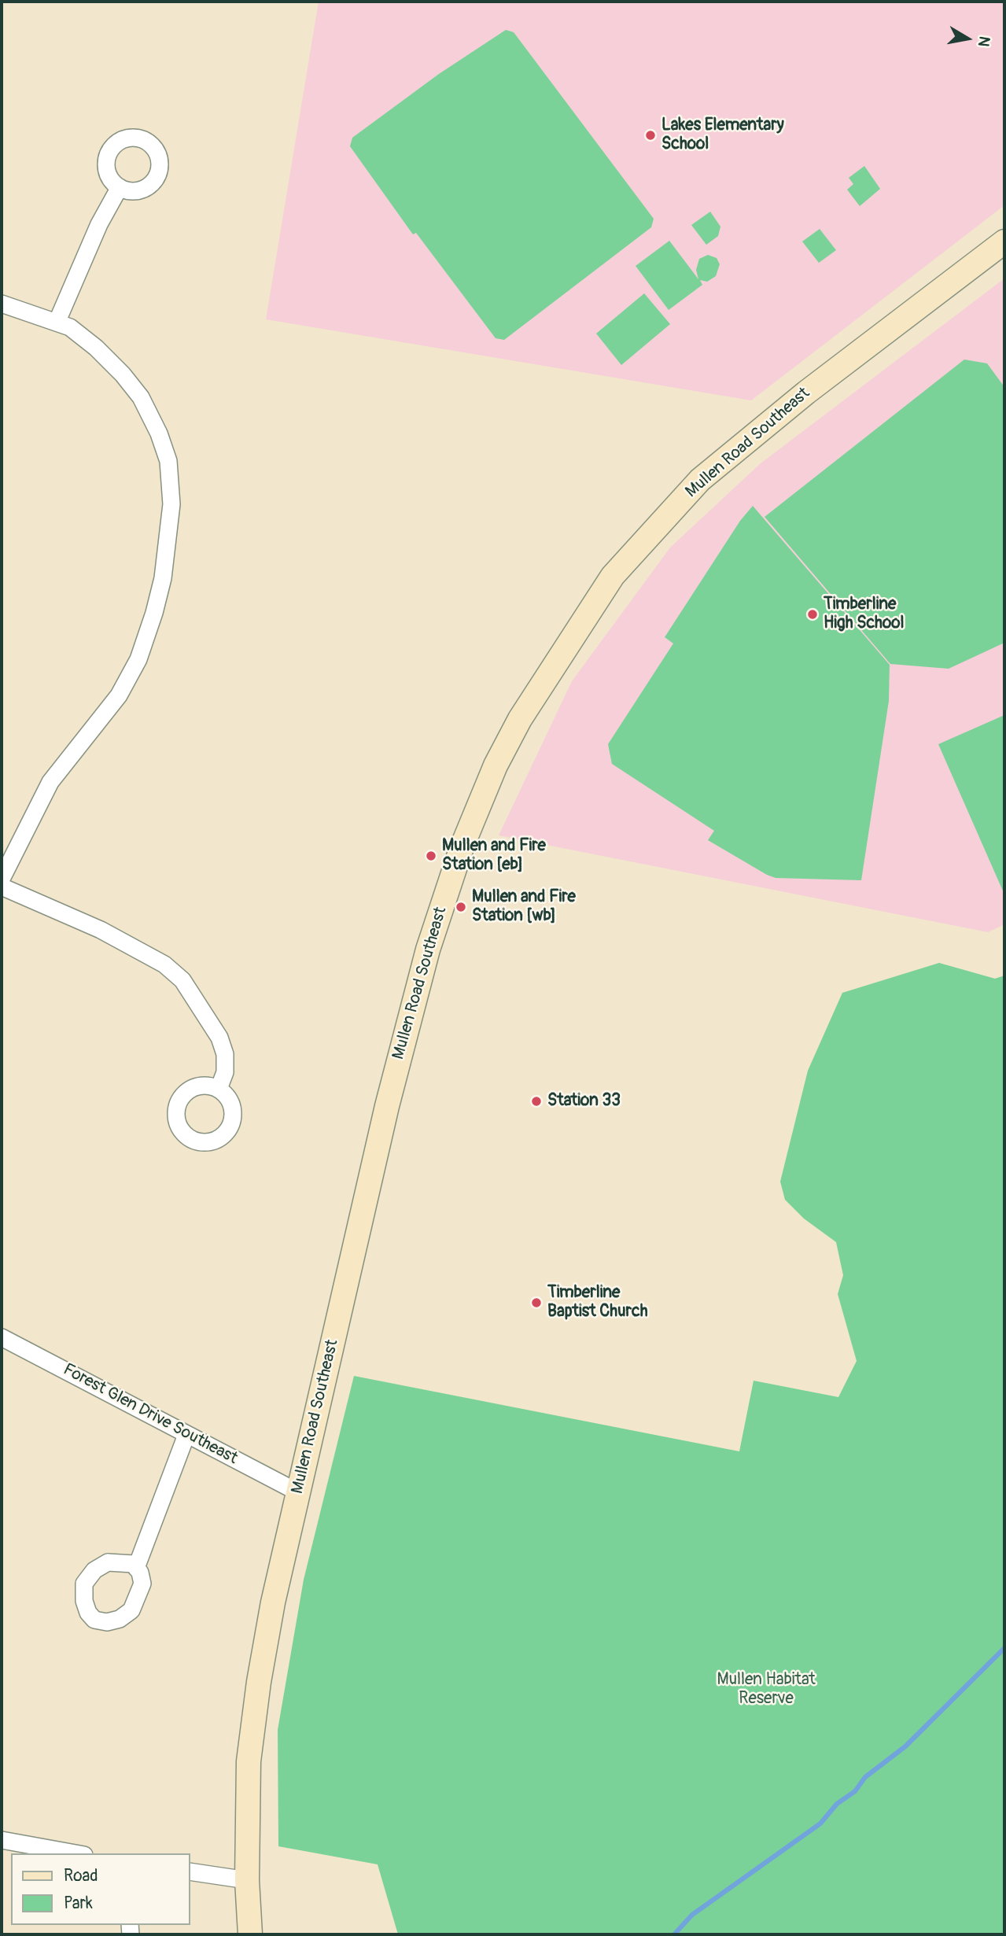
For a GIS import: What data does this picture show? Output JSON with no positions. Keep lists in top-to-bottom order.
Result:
{
  "streets": {
    "street": ["Mullen Road Southeast", "Forest Glen Drive Southeast"]
  },
  "crossings": [
    ["Mullen Road Southeast", "Forest Glen Drive Southeast"]
  ],
  "parks": ["Mullen Habitat Reserve"],
  "places": [
    "Lakes Elementary School",
    "Timberline High School",
    "Mullen and Fire Station [eb]",
    "Mullen and Fire Station [wb]",
    "Station 33",
    "Timberline Baptist Church"
  ],
  "legend": ["Road", "Park"],
  "north": "right"
}
